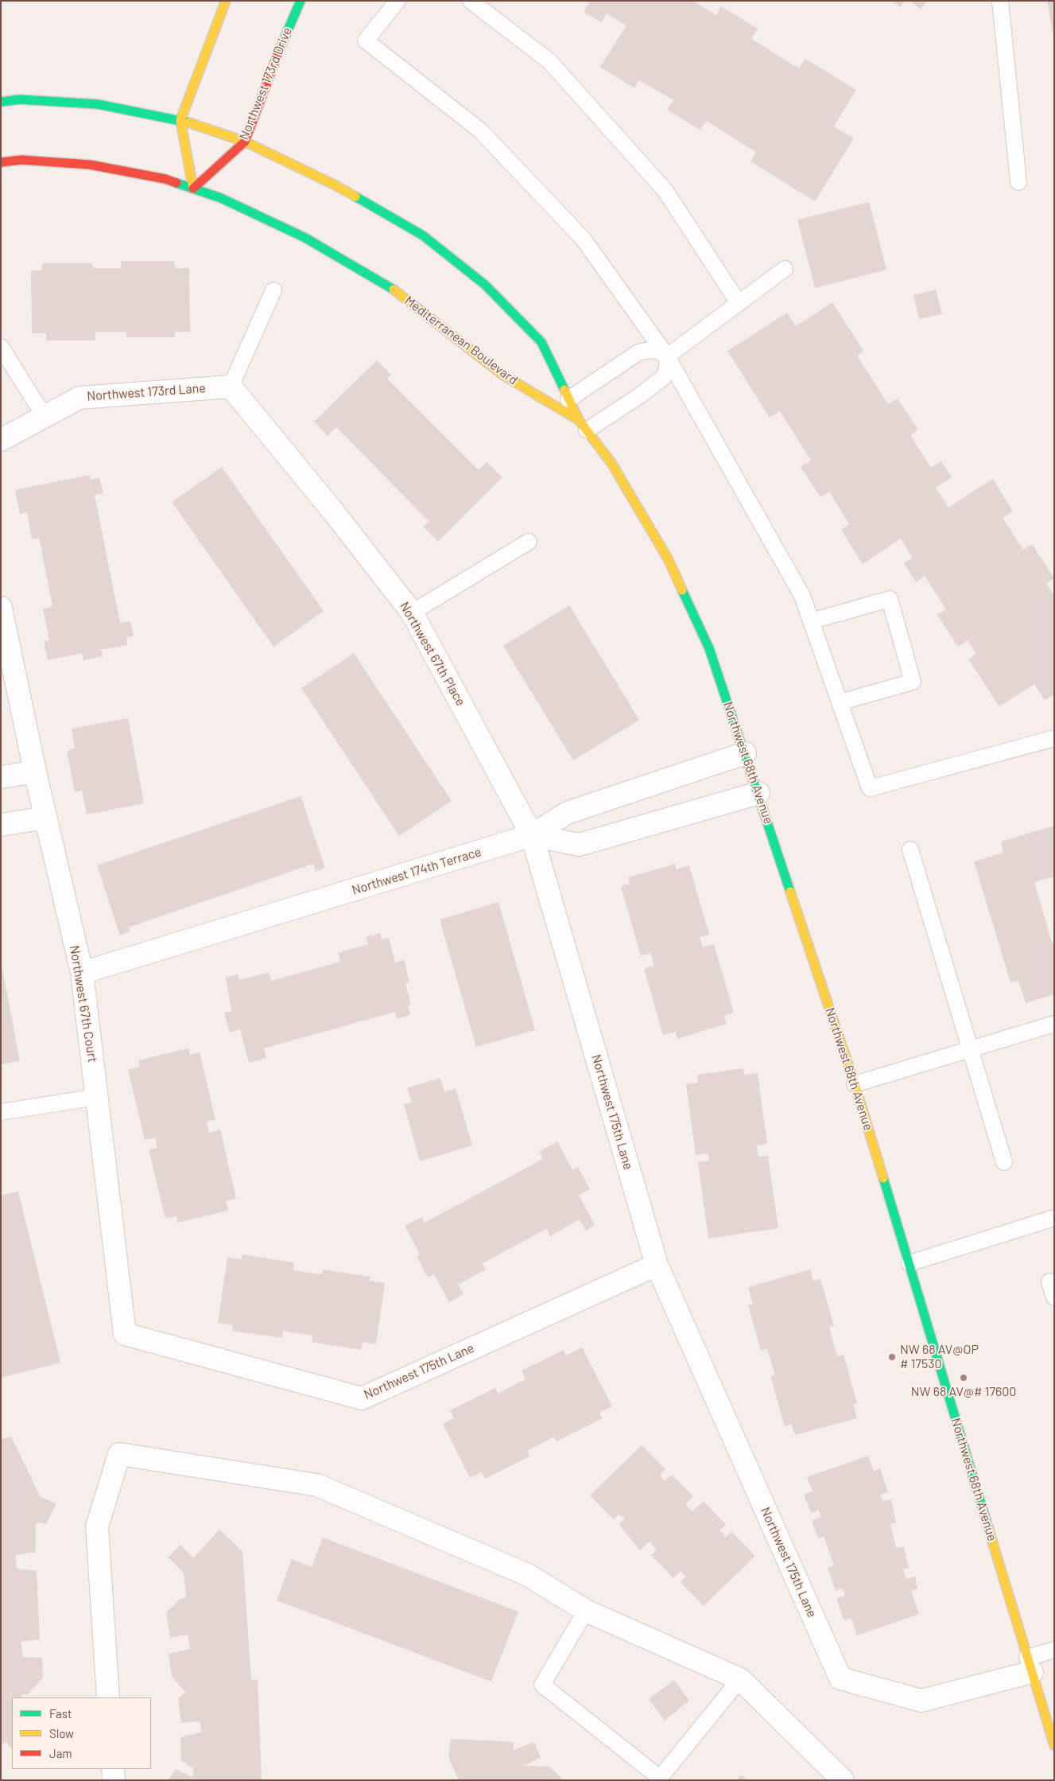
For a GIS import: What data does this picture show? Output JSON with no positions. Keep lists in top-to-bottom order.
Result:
{
  "streets": {
    "street": [
      "Northwest 173rd Drive",
      "Mediterranean Boulevard",
      "Northwest 173rd Lane",
      "Northwest 67th Place",
      "Northwest 68th Avenue",
      "Northwest 174th Terrace",
      "Northwest 67th Court",
      "Northwest 175th Lane"
    ]
  },
  "crossings": [
    ["Northwest 173rd Drive", "Mediterranean Boulevard"],
    ["Mediterranean Boulevard", "Northwest 68th Avenue"],
    ["Northwest 173rd Lane", "Northwest 67th Place"],
    ["Northwest 67th Place", "Northwest 174th Terrace"],
    ["Northwest 67th Place", "Northwest 175th Lane"],
    ["Northwest 68th Avenue", "Northwest 174th Terrace"],
    ["Northwest 68th Avenue", "Northwest 175th Lane"],
    ["Northwest 174th Terrace", "Northwest 67th Court"],
    ["Northwest 67th Court", "Northwest 175th Lane"]
  ],
  "places": ["NW 68 AV@OP # 17530", "NW 68 AV@# 17600"],
  "legend": ["Fast", "Slow", "Jam"]
}
